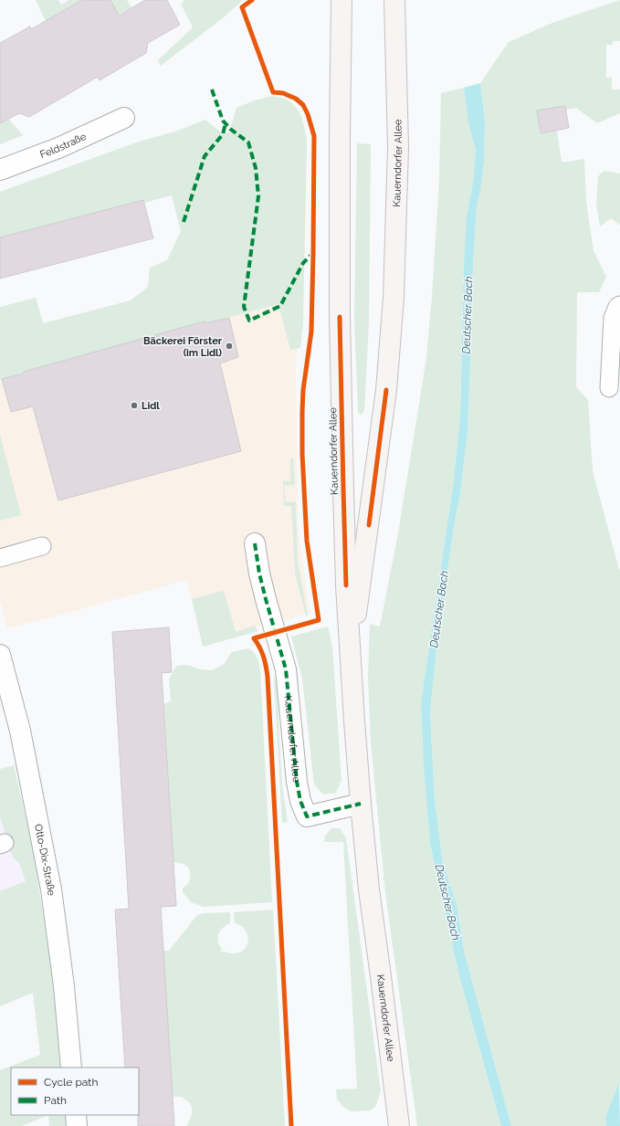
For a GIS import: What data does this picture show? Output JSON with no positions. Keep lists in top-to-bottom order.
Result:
{
  "streets": {
    "main road": ["Kauerndorfer Allee"],
    "street": ["Feldstraße", "Otto-Dix-Straße"]
  },
  "water": ["Deutscher Bach"],
  "places": ["Bäckerei Förster (im Lidl)", "Lidl"],
  "legend": ["Cycle path", "Path"]
}
